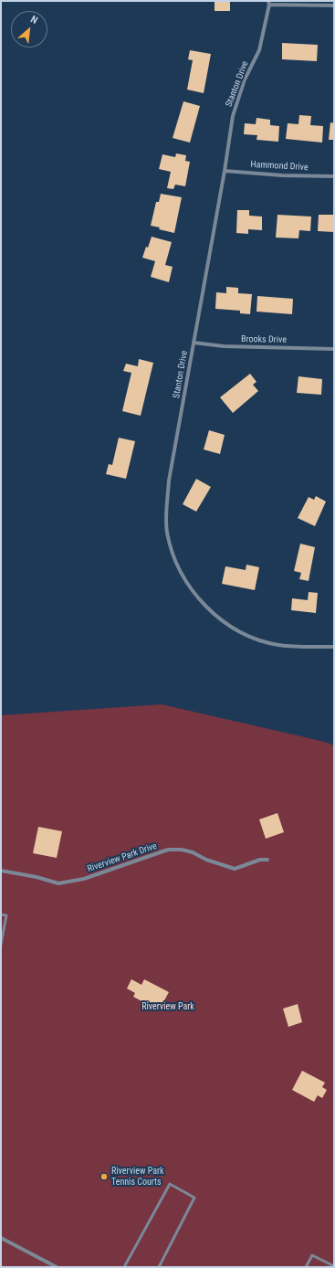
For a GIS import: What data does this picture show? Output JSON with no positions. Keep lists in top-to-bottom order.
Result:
{
  "streets": {
    "street": [
      "Stanton Drive",
      "Hammond Drive",
      "Brooks Drive",
      "Riverview Park Drive"
    ]
  },
  "crossings": [
    ["Stanton Drive", "Hammond Drive"],
    ["Stanton Drive", "Brooks Drive"]
  ],
  "parks": ["Riverview Park"],
  "places": ["Riverview Park Tennis Courts"],
  "north": "top right"
}
